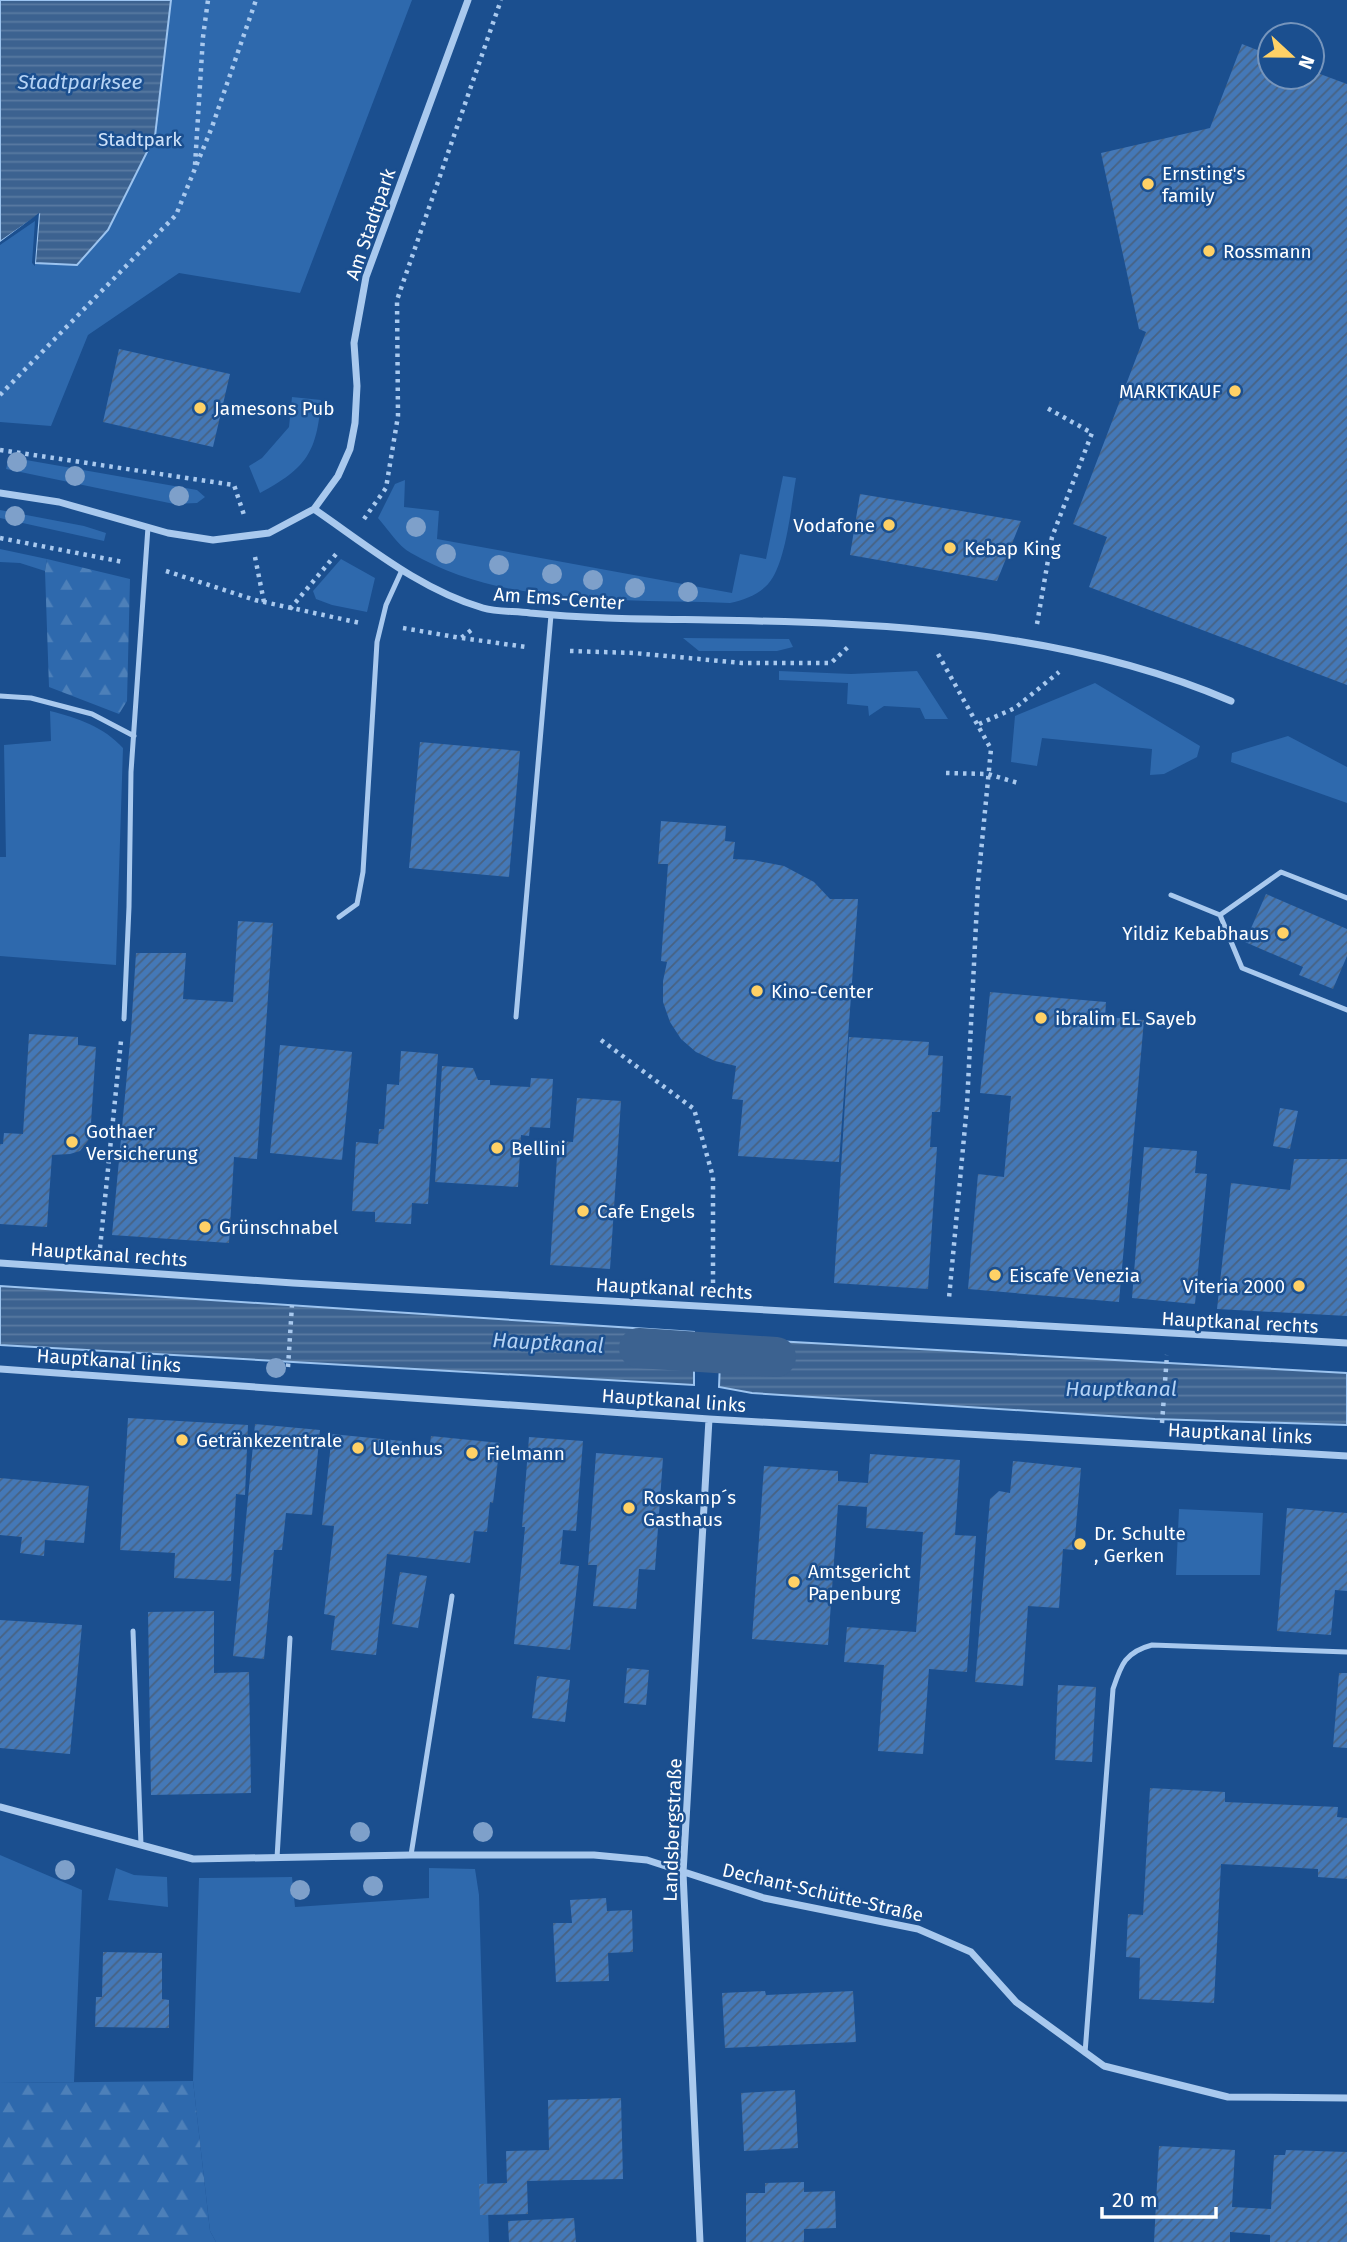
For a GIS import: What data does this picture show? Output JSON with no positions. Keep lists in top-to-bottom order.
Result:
{
  "streets": {
    "street": [
      "Am Stadtpark",
      "Am Ems-Center",
      "Hauptkanal rechts",
      "Hauptkanal links",
      "Landsbergstraße",
      "Dechant-Schütte-Straße"
    ]
  },
  "crossings": [
    ["Am Stadtpark", "Am Ems-Center"],
    ["Hauptkanal links", "Landsbergstraße"],
    ["Landsbergstraße", "Dechant-Schütte-Straße"]
  ],
  "water": ["Stadtparksee", "Hauptkanal"],
  "parks": ["Stadtpark"],
  "places": [
    "Ernsting's family",
    "Rossmann",
    "MARKTKAUF",
    "Jamesons Pub",
    "Vodafone",
    "Kebap King",
    "Yildiz Kebabhaus",
    "Kino-Center",
    "ibralim EL Sayeb",
    "Gothaer Versicherung",
    "Bellini",
    "Cafe Engels",
    "Grünschnabel",
    "Eiscafe Venezia",
    "Viteria 2000",
    "Getränkezentrale",
    "Ulenhus",
    "Fielmann",
    "Roskamp´s Gasthaus",
    "Dr. Schulte , Gerken",
    "Amtsgericht Papenburg"
  ],
  "scale_bar": "20 m",
  "north": "right"
}
